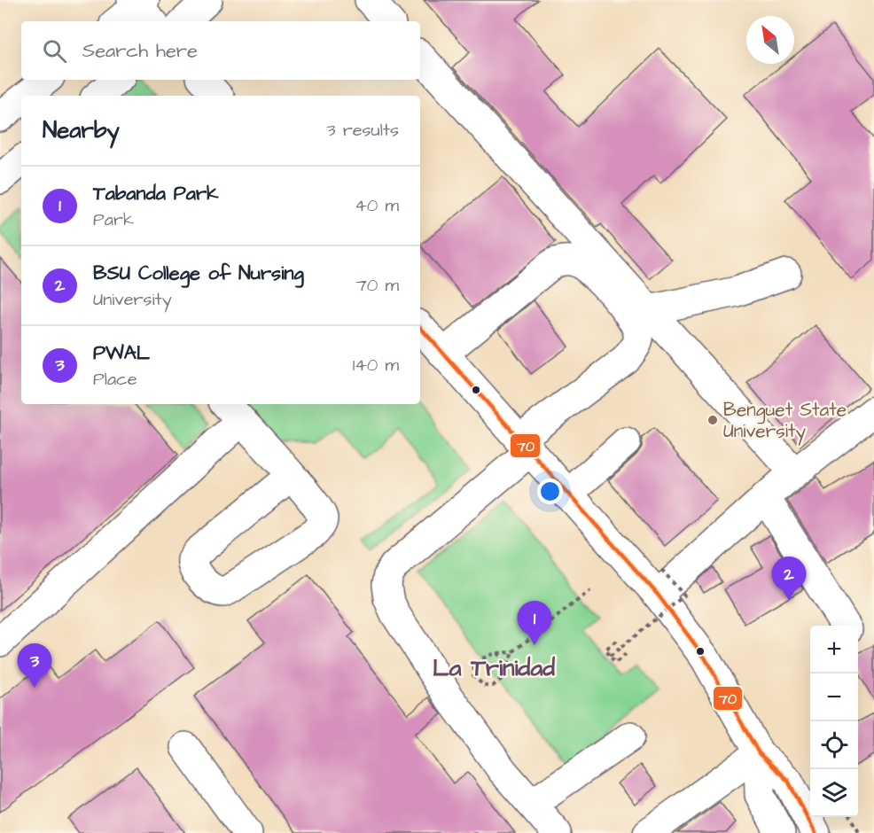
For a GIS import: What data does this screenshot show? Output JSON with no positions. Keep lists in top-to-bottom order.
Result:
{
  "districts": ["La Trinidad"],
  "places": ["Benguet State University"],
  "lines": ["transit line 70"],
  "north": "top left",
  "page": {
    "search": "Search here",
    "heading": ["Nearby", "3 results"],
    "list": [
      {
        "mark": "1",
        "name": "Tabanda Park",
        "note": "Park",
        "value": "40 m"
      },
      {
        "mark": "2",
        "name": "BSU College of Nursing",
        "note": "University",
        "value": "70 m"
      },
      {
        "mark": "3",
        "name": "PWAL",
        "note": "Place",
        "value": "140 m"
      }
    ],
    "pins": ["2", "1", "3"],
    "map_buttons": ["+", "−"]
  }
}
